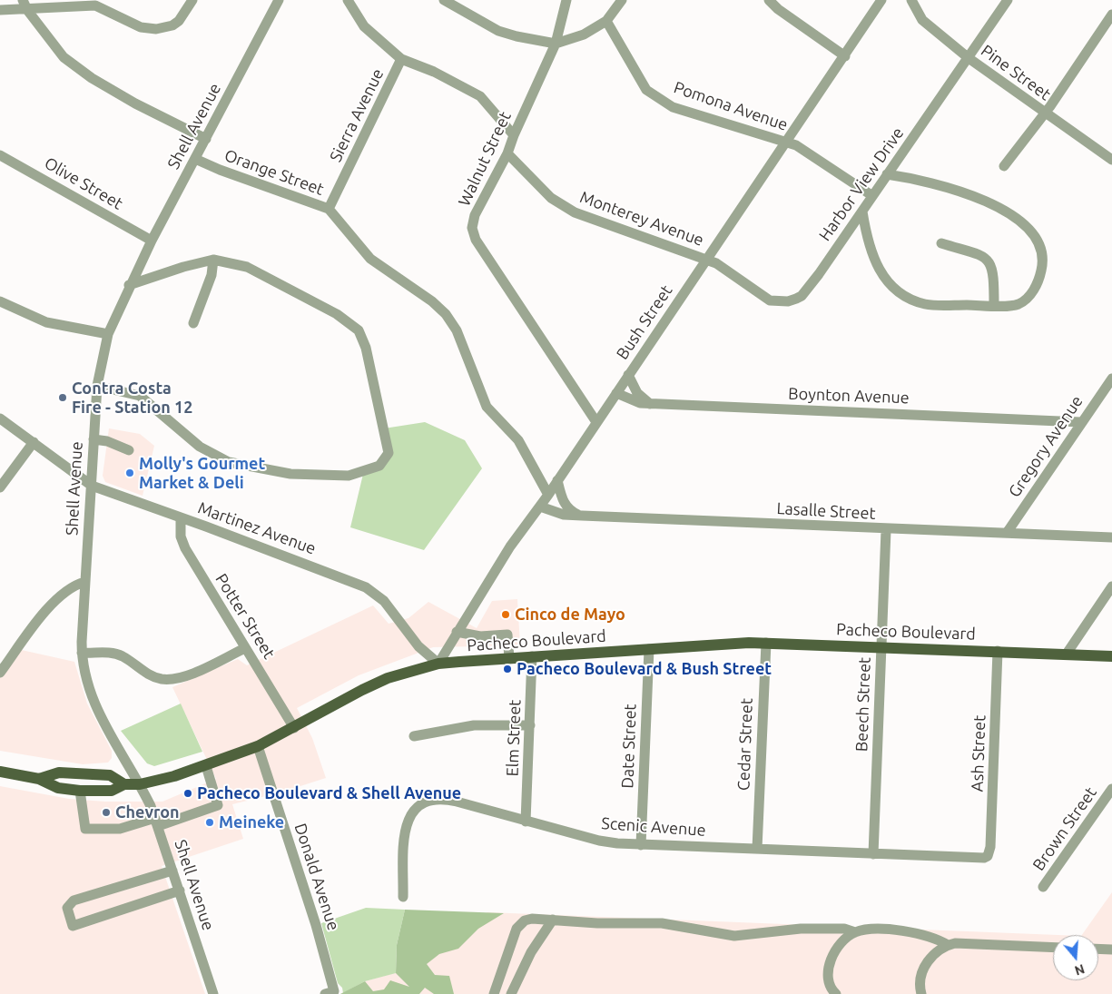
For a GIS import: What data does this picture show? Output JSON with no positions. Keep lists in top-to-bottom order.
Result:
{
  "streets": {
    "main road": ["Pacheco Boulevard"],
    "street": [
      "Pine Street",
      "Pomona Avenue",
      "Sierra Avenue",
      "Shell Avenue",
      "Walnut Street",
      "Orange Street",
      "Olive Street",
      "Harbor View Drive",
      "Monterey Avenue",
      "Bush Street",
      "Boynton Avenue",
      "Gregory Avenue",
      "Lasalle Street",
      "Martinez Avenue",
      "Potter Street",
      "Beech Street",
      "Elm Street",
      "Cedar Street",
      "Date Street",
      "Ash Street",
      "Scenic Avenue",
      "Brown Street",
      "Donald Avenue"
    ]
  },
  "crossings": [
    ["Pine Street", "Harbor View Drive"],
    ["Pomona Avenue", "Harbor View Drive"],
    ["Pomona Avenue", "Bush Street"],
    ["Sierra Avenue", "Orange Street"],
    ["Shell Avenue", "Orange Street"],
    ["Shell Avenue", "Olive Street"],
    ["Shell Avenue", "Martinez Avenue"],
    ["Shell Avenue", "Pacheco Boulevard"],
    ["Walnut Street", "Monterey Avenue"],
    ["Walnut Street", "Bush Street"],
    ["Orange Street", "Bush Street"],
    ["Harbor View Drive", "Monterey Avenue"],
    ["Harbor View Drive", "Bush Street"],
    ["Monterey Avenue", "Bush Street"],
    ["Bush Street", "Boynton Avenue"],
    ["Bush Street", "Lasalle Street"],
    ["Bush Street", "Martinez Avenue"],
    ["Bush Street", "Pacheco Boulevard"],
    ["Boynton Avenue", "Gregory Avenue"],
    ["Gregory Avenue", "Lasalle Street"],
    ["Lasalle Street", "Beech Street"],
    ["Martinez Avenue", "Potter Street"],
    ["Martinez Avenue", "Pacheco Boulevard"],
    ["Potter Street", "Pacheco Boulevard"],
    ["Pacheco Boulevard", "Beech Street"],
    ["Pacheco Boulevard", "Elm Street"],
    ["Pacheco Boulevard", "Cedar Street"],
    ["Pacheco Boulevard", "Date Street"],
    ["Pacheco Boulevard", "Ash Street"],
    ["Pacheco Boulevard", "Donald Avenue"],
    ["Beech Street", "Scenic Avenue"],
    ["Elm Street", "Scenic Avenue"],
    ["Cedar Street", "Scenic Avenue"],
    ["Date Street", "Scenic Avenue"],
    ["Ash Street", "Scenic Avenue"]
  ],
  "places": [
    "Contra Costa Fire - Station 12",
    "Molly's Gourmet Market & Deli",
    "Cinco de Mayo",
    "Pacheco Boulevard & Bush Street",
    "Pacheco Boulevard & Shell Avenue",
    "Chevron",
    "Meineke"
  ],
  "north": "bottom"
}
